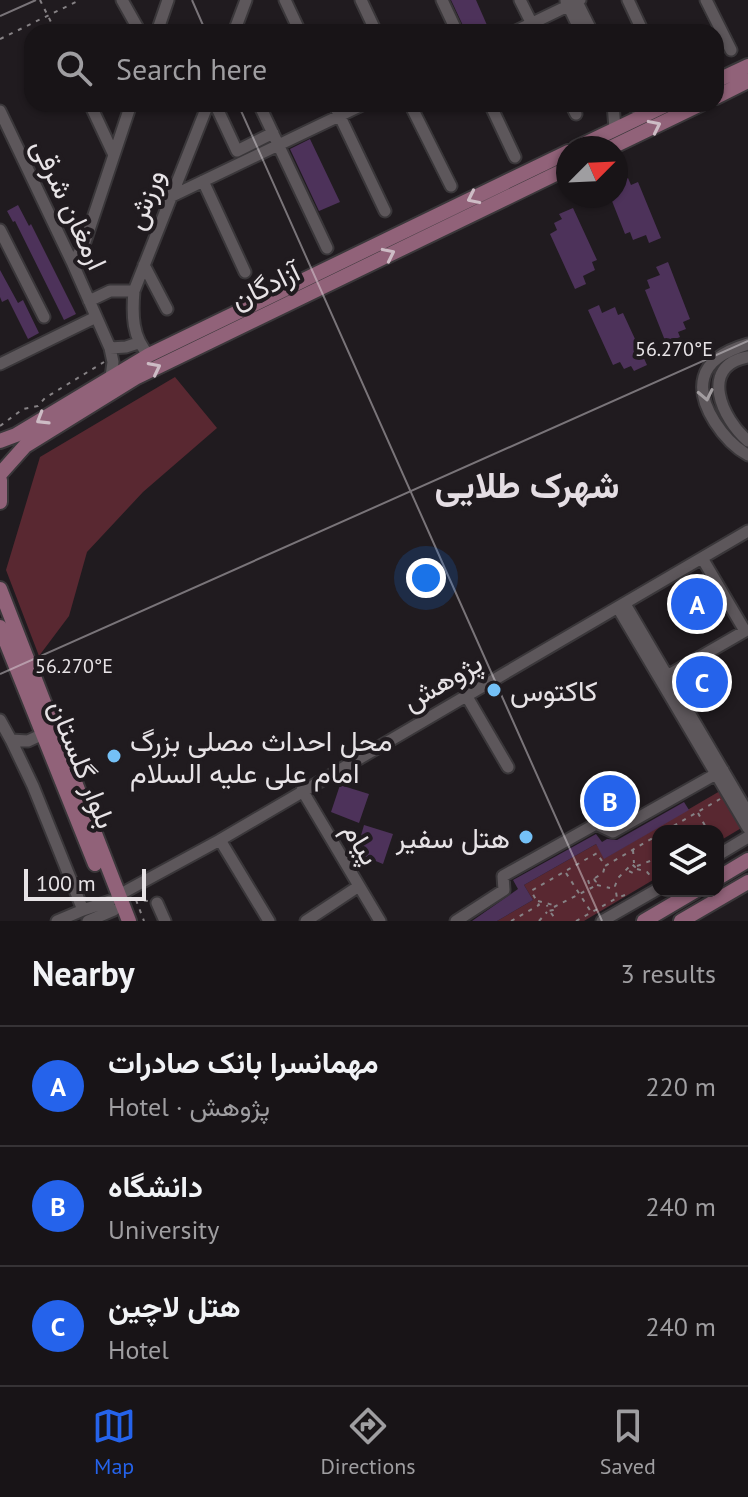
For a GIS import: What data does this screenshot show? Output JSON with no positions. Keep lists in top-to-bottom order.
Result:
{
  "streets": {
    "main road": ["آزادگان", "بلوار گلستان"],
    "street": [
      "ورزش",
      "ارمغان شرقی",
      "پژوهش",
      "پیام"
    ]
  },
  "crossings": [
    ["پژوهش", "بلوار گلستان"],
    ["پژوهش", "پیام"]
  ],
  "districts": ["شهرک طلایی"],
  "places": ["کاکتوس", "محل احداث مصلی بزرگ امام علی علیه السلام", "هتل سفیر"],
  "scale_bar": "100 m",
  "north": "top right",
  "page": {
    "search": "Search here",
    "pins": ["A", "C", "B"],
    "scale": "100 m",
    "heading": ["Nearby", "3 results"],
    "list": [
      {
        "mark": "A",
        "name": "مهمانسرا بانک صادرات",
        "note": "Hotel · پژوهش",
        "value": "220 m"
      },
      {
        "mark": "B",
        "name": "دانشگاه",
        "note": "University",
        "value": "240 m"
      },
      {
        "mark": "C",
        "name": "هتل لاچین",
        "note": "Hotel",
        "value": "240 m"
      }
    ],
    "nav": ["Map", "Directions", "Saved"]
  },
  "coordinates": ["56.270°E"]
}
